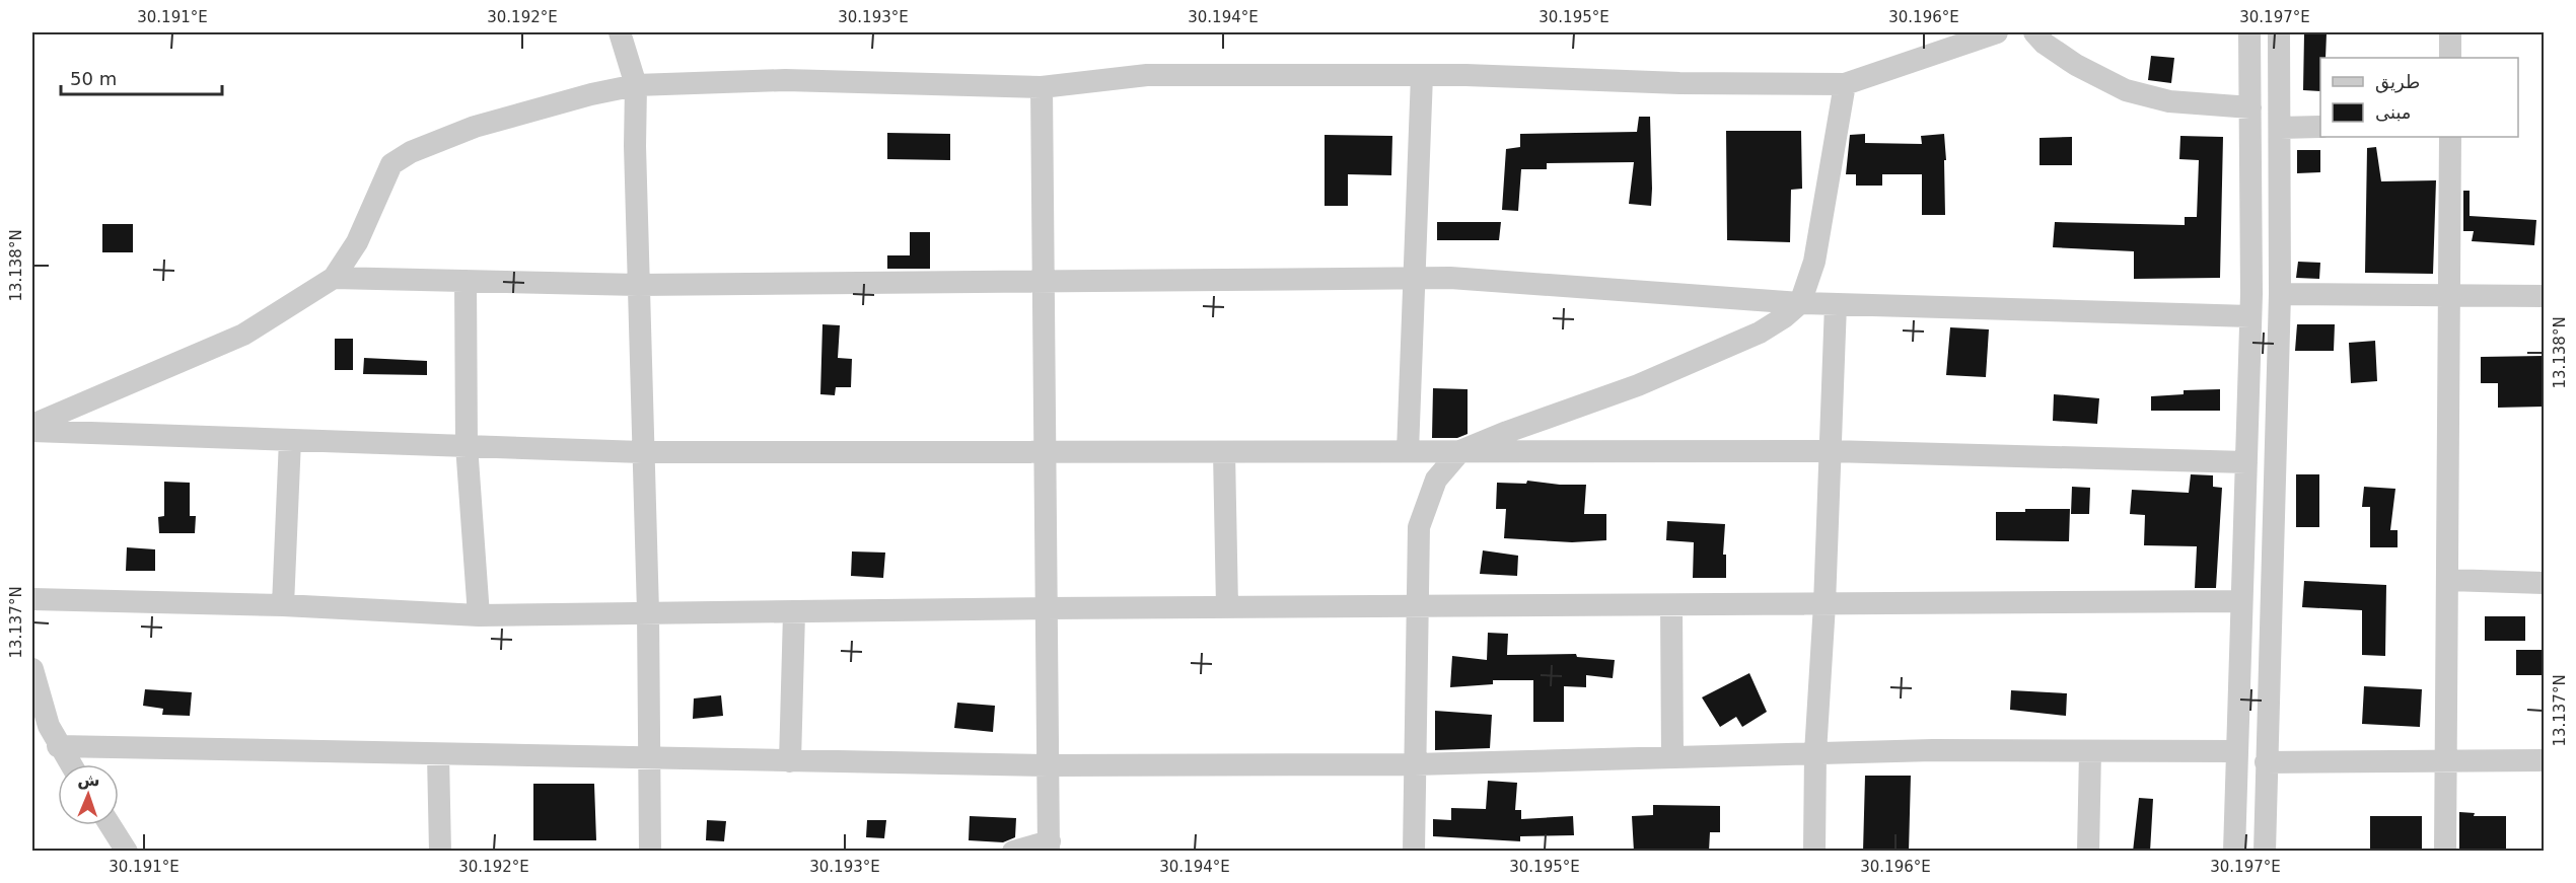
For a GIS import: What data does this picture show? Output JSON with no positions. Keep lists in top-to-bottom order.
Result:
{
  "legend": ["طريق", "مبنى"],
  "scale_bar": "50 m",
  "north": "top",
  "coordinates": [
    "30.191°E",
    "30.192°E",
    "30.193°E",
    "30.194°E",
    "30.195°E",
    "30.196°E",
    "30.197°E",
    "13.138°N",
    "13.137°N"
  ]
}
